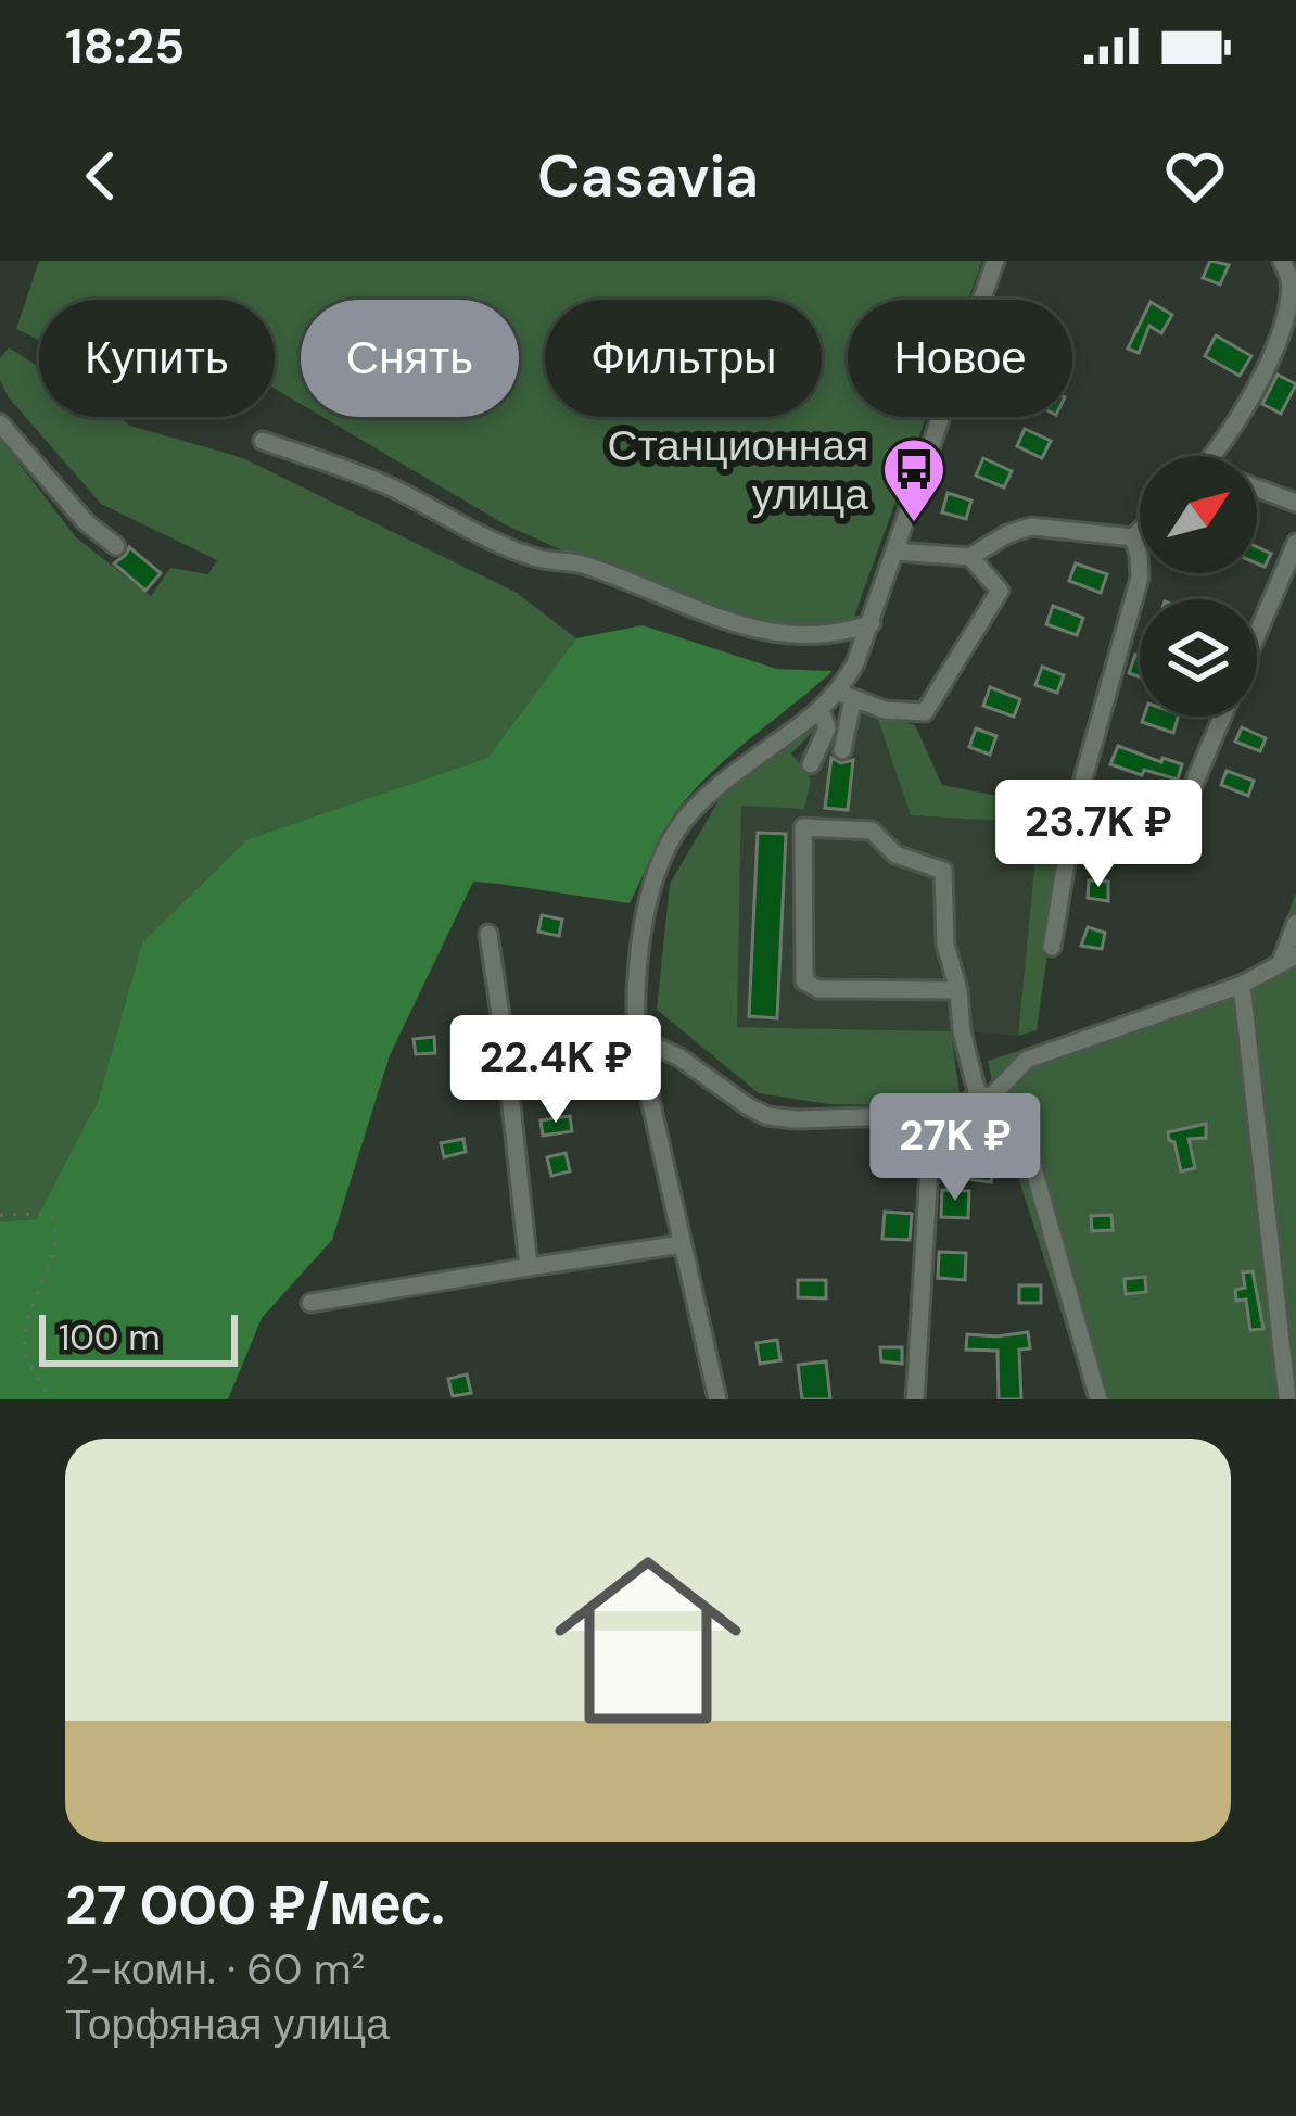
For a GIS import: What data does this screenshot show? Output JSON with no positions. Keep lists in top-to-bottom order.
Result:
{
  "places": {
    "bus stop": ["Станционная улица"]
  },
  "scale_bar": "100 m",
  "north": "top right",
  "page": {
    "status": "18:25",
    "header": "Casavia",
    "chip": [
      "Купить",
      "Снять",
      "Фильтры",
      "Новое"
    ],
    "price": ["23.7K ₽", "22.4K ₽", "27K ₽"],
    "scale": "100 m",
    "list": [
      {
        "name": "27 000 ₽/мес.",
        "note": "2-комн. · 60 m² · Торфяная улица"
      }
    ]
  }
}
